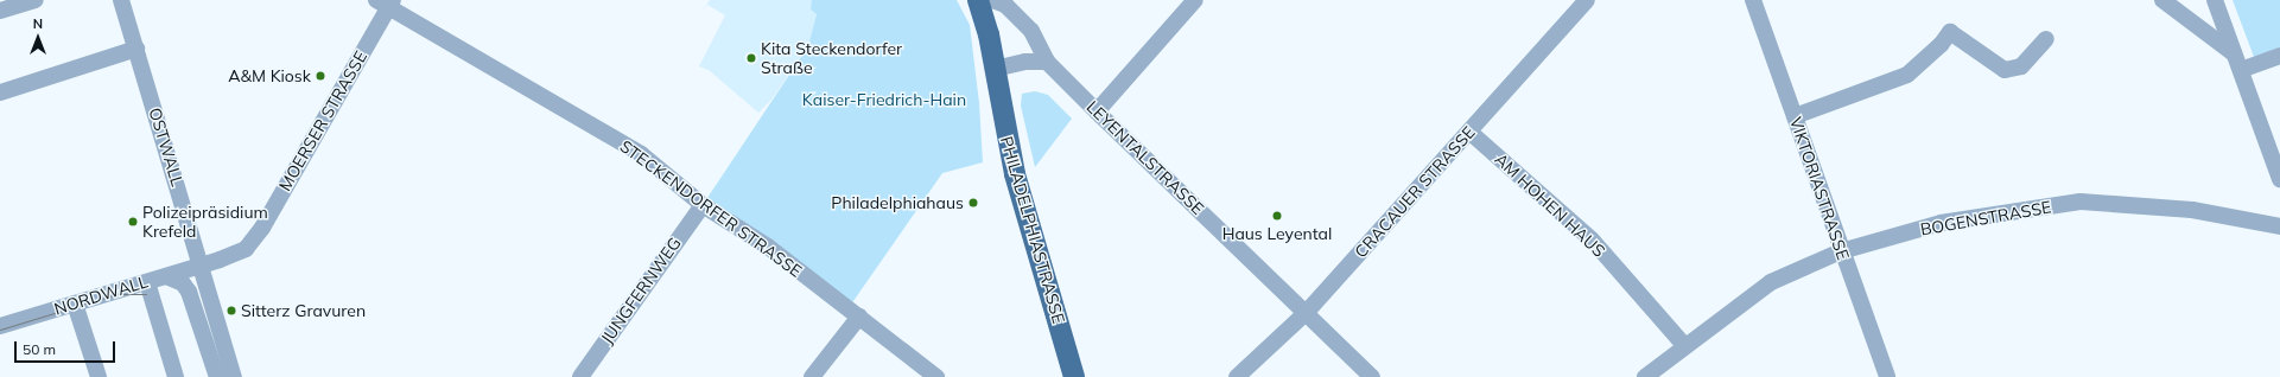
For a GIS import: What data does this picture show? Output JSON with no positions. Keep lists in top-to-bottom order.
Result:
{
  "streets": {
    "main road": ["PHILADELPHIASTRASSE"],
    "street": [
      "MOERSER STRASSE",
      "OSTWALL",
      "LEYENTALSTRASSE",
      "VIKTORIASTRASSE",
      "CRACAUER STRASSE",
      "AM HOHEN HAUS",
      "STECKENDORFER STRASSE",
      "BOGENSTRASSE",
      "JUNGFERNWEG",
      "NORDWALL"
    ]
  },
  "crossings": [
    ["MOERSER STRASSE", "OSTWALL"],
    ["MOERSER STRASSE", "STECKENDORFER STRASSE"],
    ["MOERSER STRASSE", "NORDWALL"],
    ["OSTWALL", "NORDWALL"],
    ["LEYENTALSTRASSE", "CRACAUER STRASSE"],
    ["VIKTORIASTRASSE", "BOGENSTRASSE"],
    ["CRACAUER STRASSE", "AM HOHEN HAUS"],
    ["AM HOHEN HAUS", "BOGENSTRASSE"],
    ["STECKENDORFER STRASSE", "JUNGFERNWEG"]
  ],
  "parks": ["Kaiser-Friedrich-Hain"],
  "places": [
    "Kita Steckendorfer Straße",
    "A&M Kiosk",
    "Philadelphiahaus",
    "Haus Leyental",
    "Polizeipräsidium Krefeld",
    "Sitterz Gravuren"
  ],
  "scale_bar": "50 m",
  "north": "top"
}
